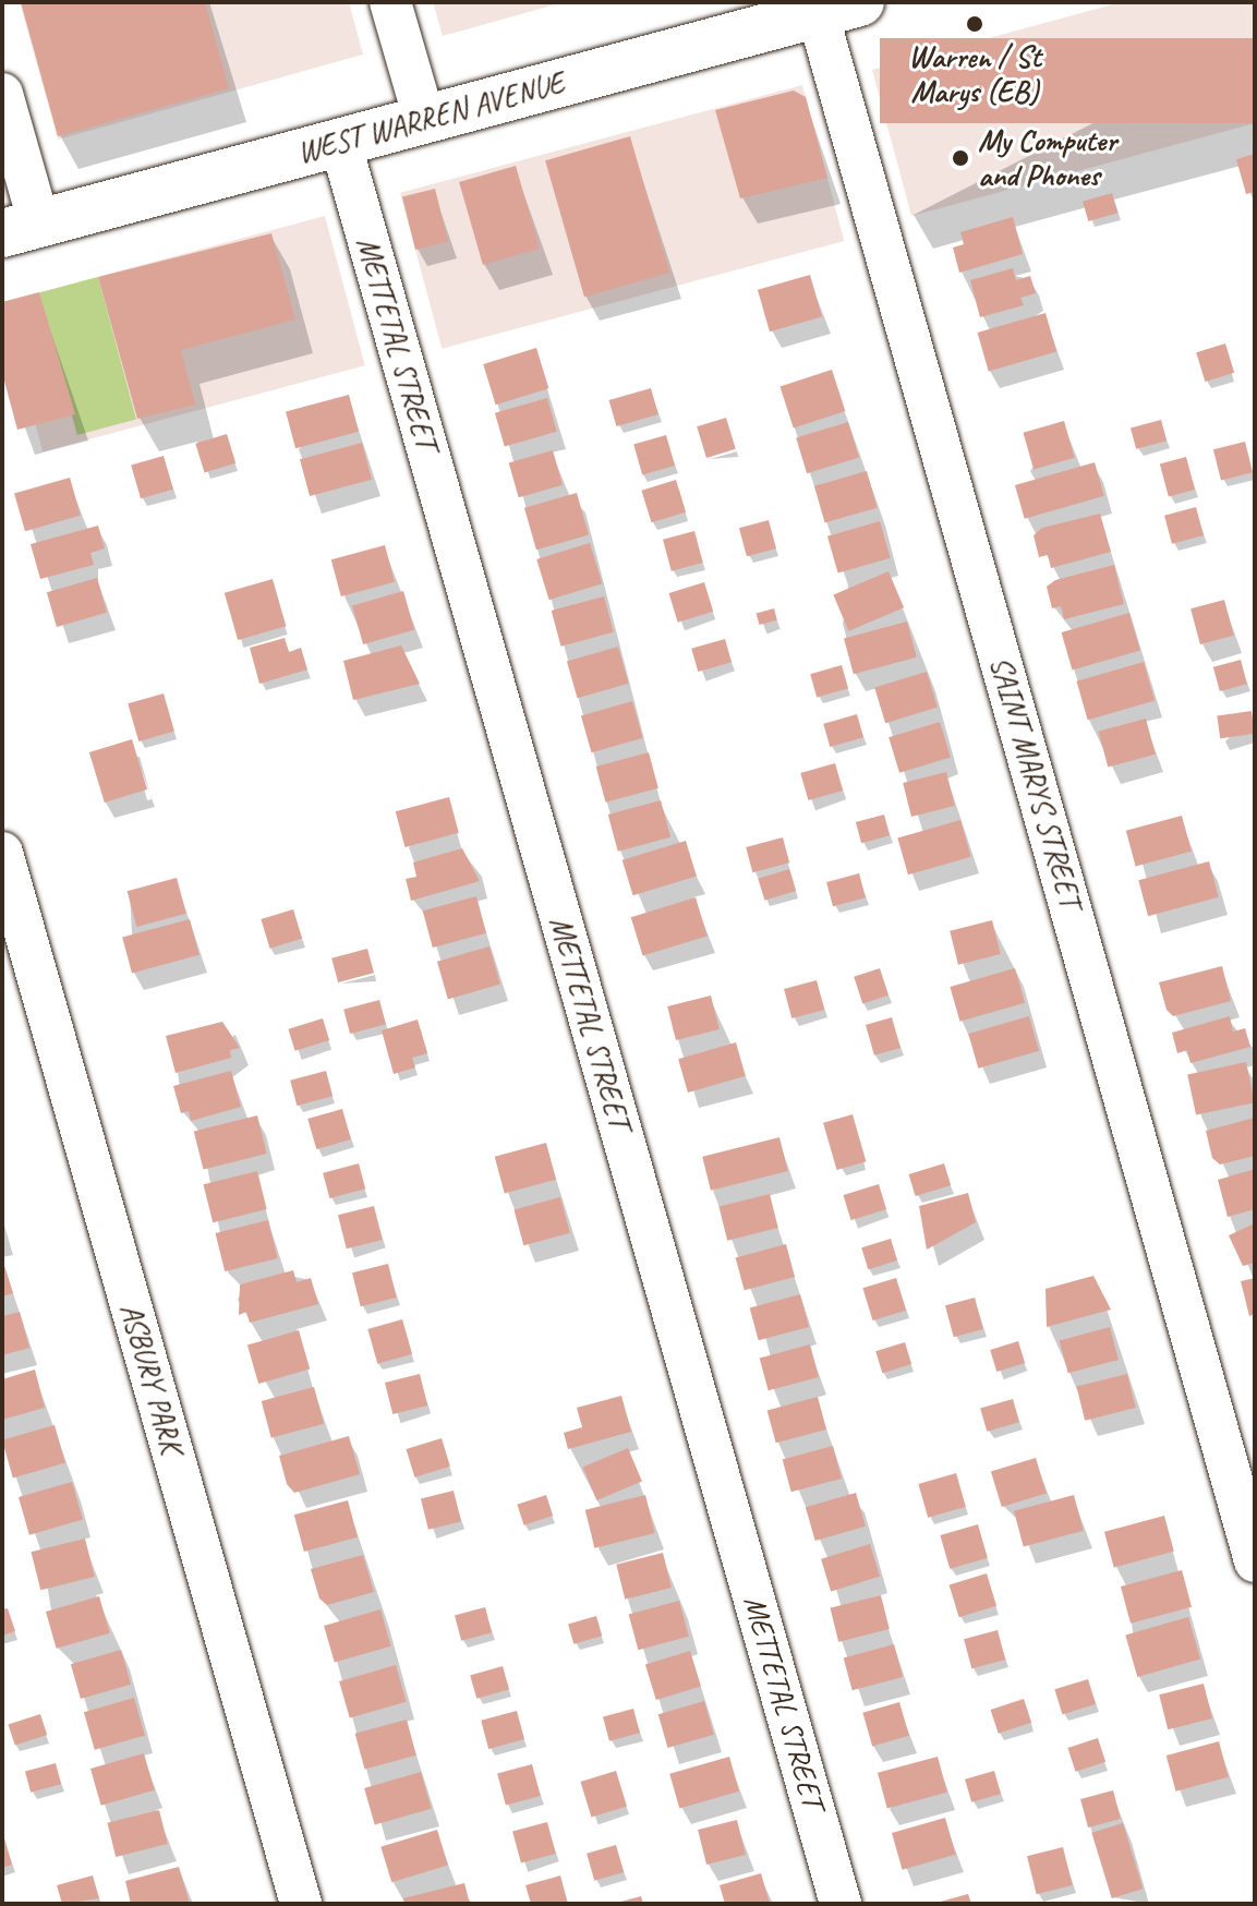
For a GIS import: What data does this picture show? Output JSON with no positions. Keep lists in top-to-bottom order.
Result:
{
  "streets": {
    "main road": ["WEST WARREN AVENUE"],
    "street": ["METTETAL STREET", "SAINT MARYS STREET", "ASBURY PARK"]
  },
  "crossings": [
    ["WEST WARREN AVENUE", "METTETAL STREET"],
    ["WEST WARREN AVENUE", "SAINT MARYS STREET"]
  ],
  "places": ["Warren / St Marys (EB)", "My Computer and Phones"]
}
